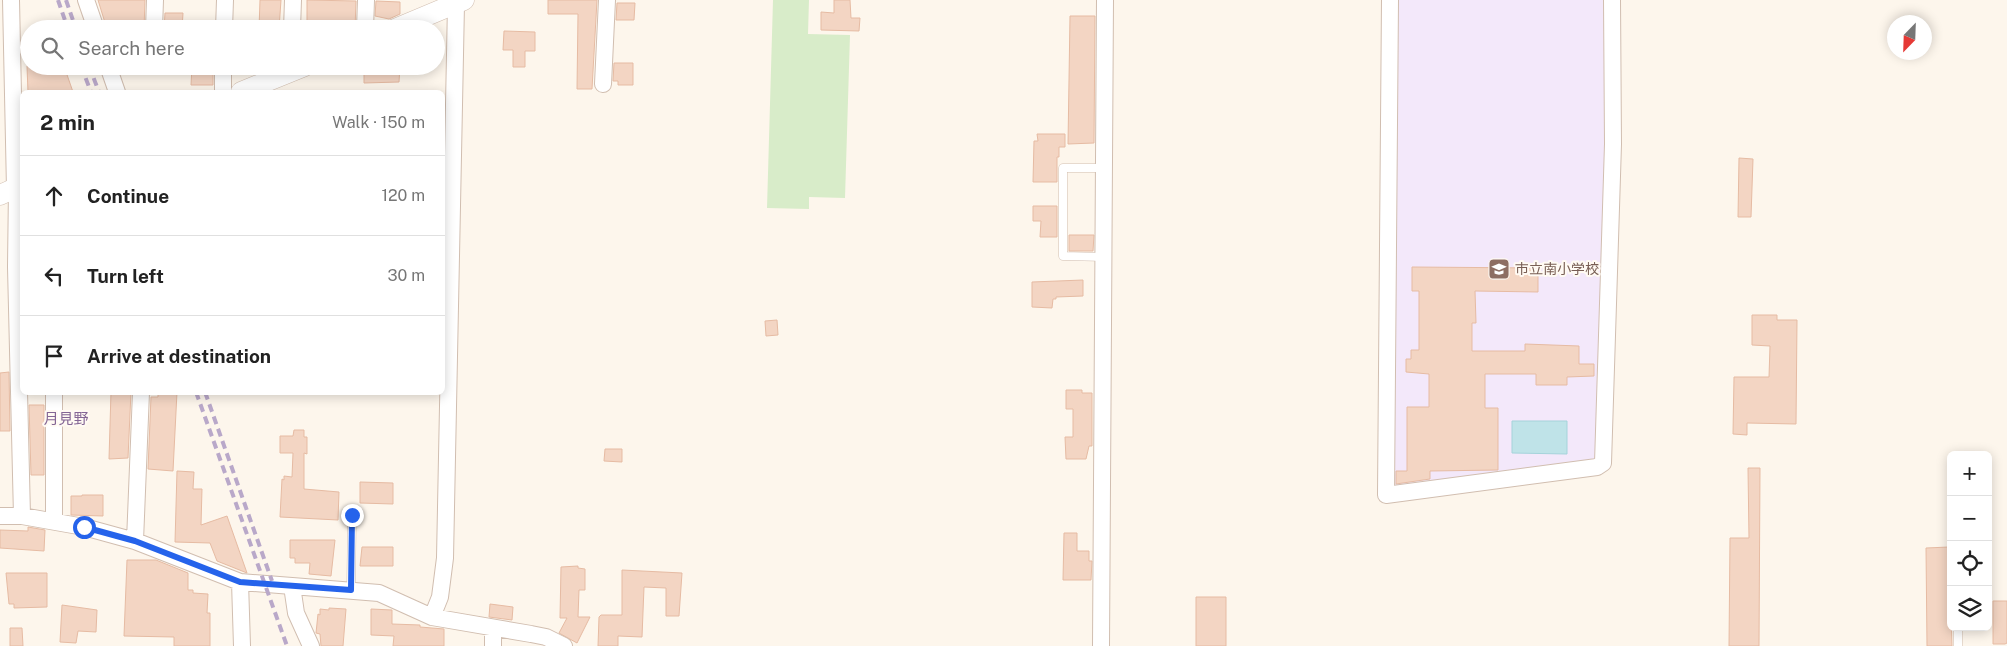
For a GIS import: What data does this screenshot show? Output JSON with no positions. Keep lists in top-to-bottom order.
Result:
{
  "districts": ["月見野"],
  "places": {
    "school or university": ["市立南小学校"]
  },
  "north": "bottom left",
  "page": {
    "search": "Search here",
    "heading": ["2 min", "Walk · 150 m"],
    "list": [
      ["Continue", "120 m"],
      ["Turn left", "30 m"],
      "Arrive at destination"
    ],
    "map_buttons": ["+", "−"]
  }
}
